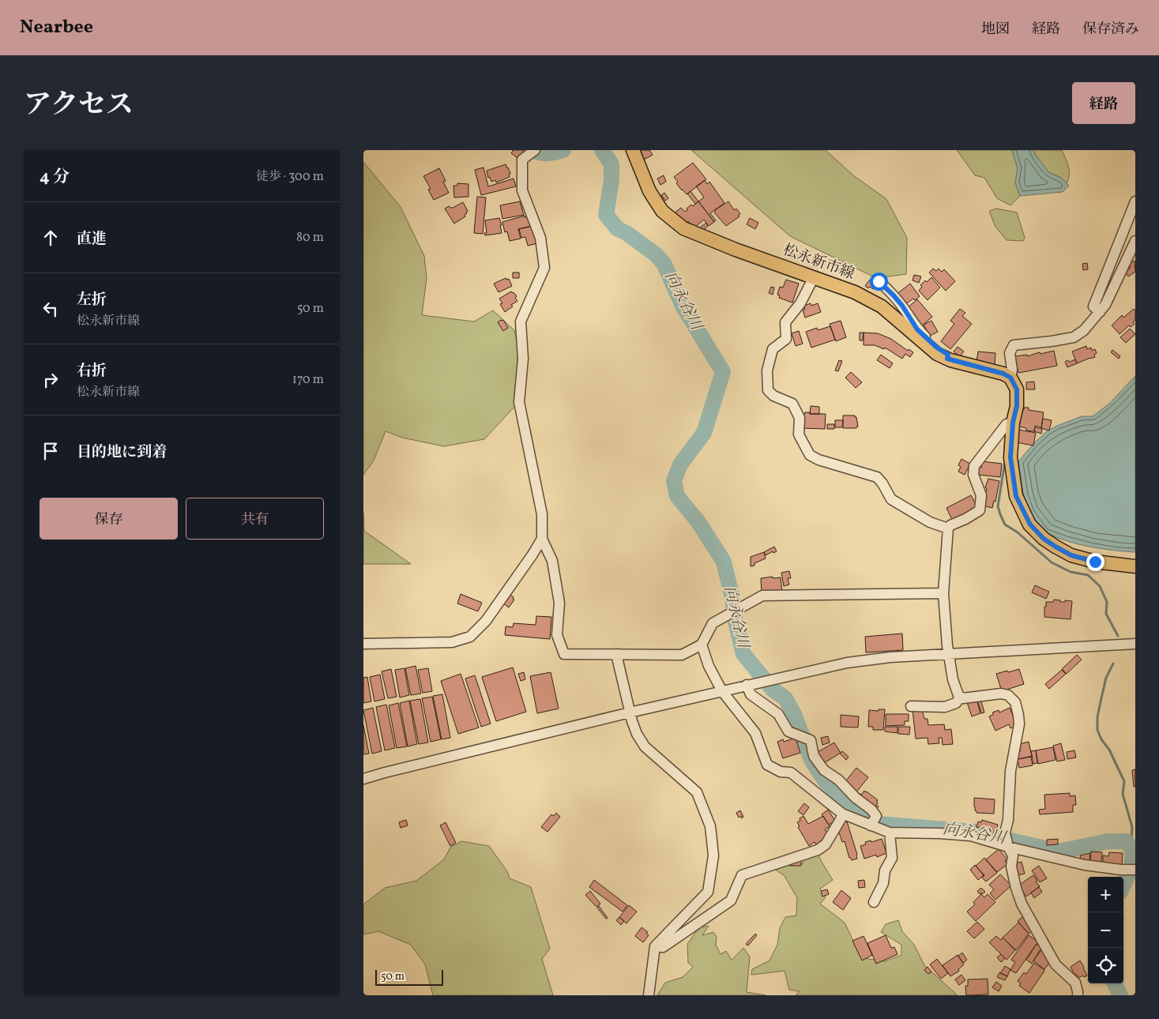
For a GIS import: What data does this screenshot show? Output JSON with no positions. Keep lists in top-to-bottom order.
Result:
{
  "streets": {
    "main road": ["松永新市線"]
  },
  "water": ["向永谷川"],
  "scale_bar": "50 m",
  "page": {
    "header": "Nearbee",
    "nav": ["地図", "経路", "保存済み"],
    "title": "アクセス",
    "buttons": [
      "経路",
      ["保存", "共有"]
    ],
    "heading": ["4 分", "徒歩 · 300 m"],
    "list": [
      ["直進", "80 m"],
      ["左折", "松永新市線", "50 m"],
      ["右折", "松永新市線", "170 m"],
      "目的地に到着"
    ],
    "map_buttons": ["+", "−"],
    "scale": "50 m"
  }
}
